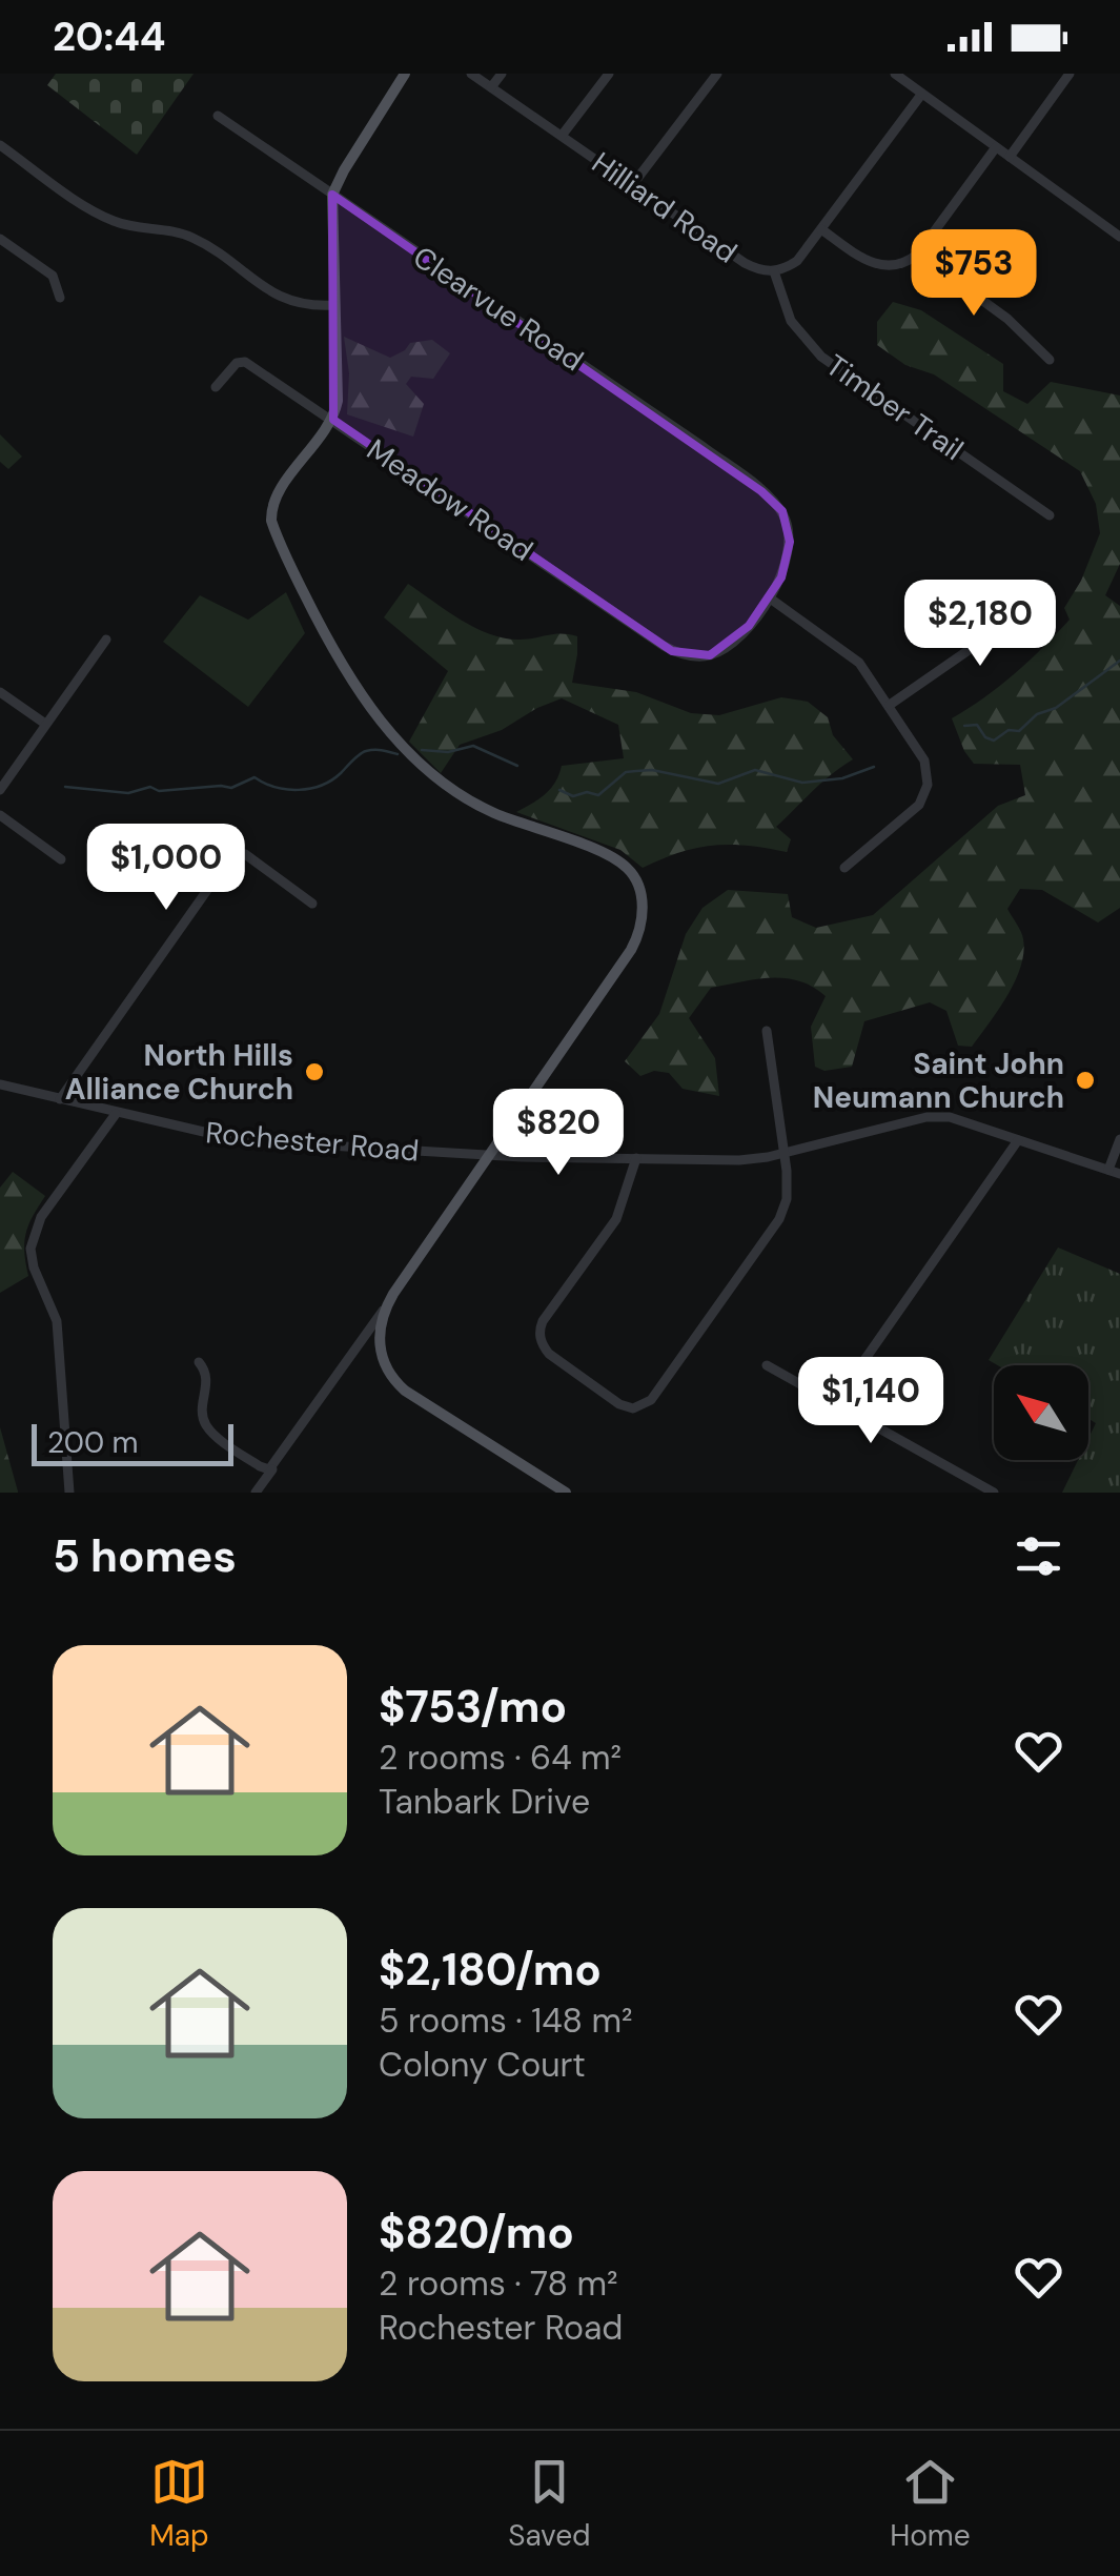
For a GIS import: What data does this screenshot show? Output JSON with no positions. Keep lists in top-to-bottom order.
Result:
{
  "streets": {
    "street": [
      "Hilliard Road",
      "Clearvue Road",
      "Timber Trail",
      "Meadow Road",
      "Rochester Road"
    ]
  },
  "crossings": [
    ["Hilliard Road", "Timber Trail"],
    ["Clearvue Road", "Meadow Road"]
  ],
  "places": ["North Hills Alliance Church", "Saint John Neumann Church"],
  "scale_bar": "200 m",
  "north": "top left",
  "page": {
    "status": "20:44",
    "price": [
      "$753",
      "$2,180",
      "$1,000",
      "$820",
      "$1,140"
    ],
    "scale": "200 m",
    "heading": "5 homes",
    "list": [
      {
        "name": "$753/mo",
        "note": "2 rooms · 64 m² · Tanbark Drive"
      },
      {
        "name": "$2,180/mo",
        "note": "5 rooms · 148 m² · Colony Court"
      },
      {
        "name": "$820/mo",
        "note": "2 rooms · 78 m² · Rochester Road"
      }
    ],
    "tabs": ["Map", "Saved", "Home"]
  }
}
